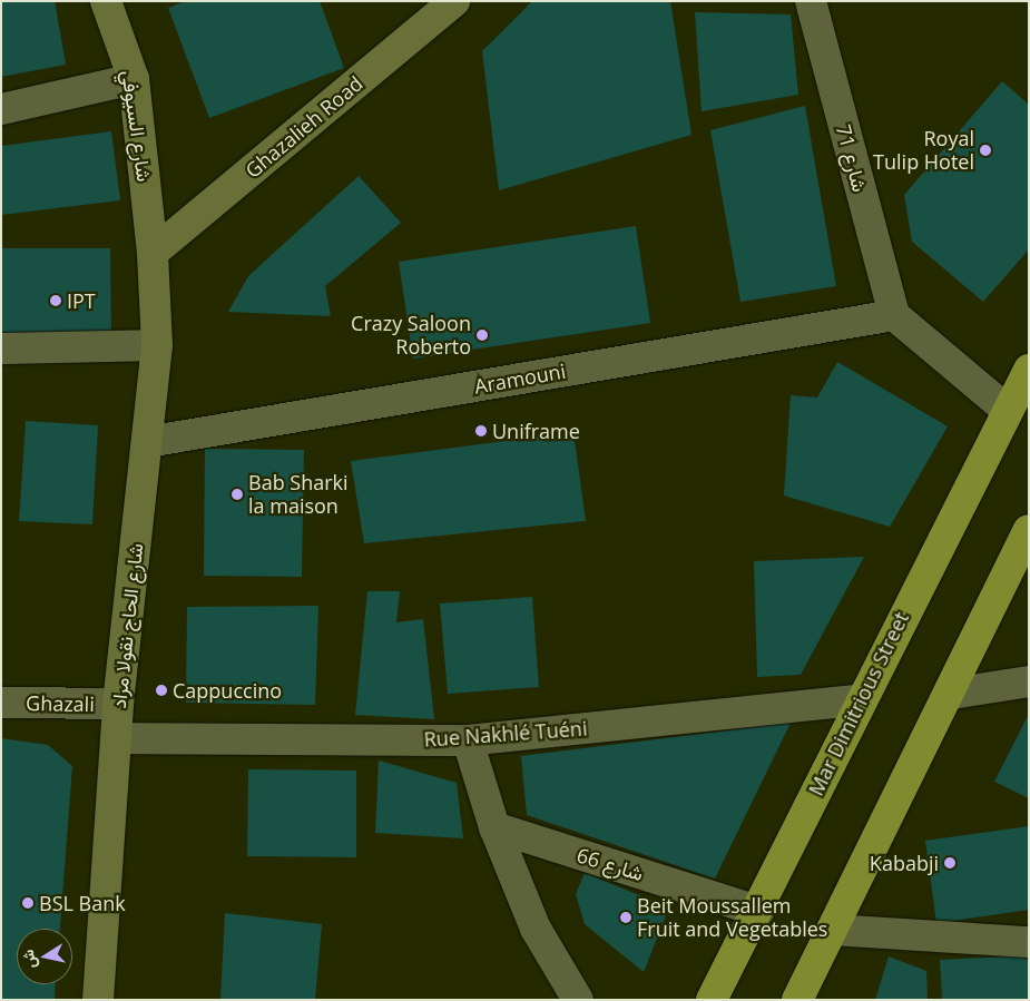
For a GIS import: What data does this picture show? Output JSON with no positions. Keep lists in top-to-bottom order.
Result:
{
  "streets": {
    "highway": ["Mar Dimitrious Street"],
    "street": [
      "شارع السيوفي",
      "Ghazalieh Road",
      "شارع 71",
      "Aramouni",
      "شارع الحاج نقولا مراد",
      "Ghazali",
      "Rue Nakhlé Tuéni",
      "شارع 66"
    ]
  },
  "crossings": [
    ["شارع السيوفي", "Ghazalieh Road"],
    ["شارع السيوفي", "شارع الحاج نقولا مراد"],
    ["Ghazalieh Road", "شارع الحاج نقولا مراد"],
    ["شارع 71", "Aramouni"],
    ["Aramouni", "شارع الحاج نقولا مراد"],
    ["شارع الحاج نقولا مراد", "Ghazali"],
    ["شارع الحاج نقولا مراد", "Rue Nakhlé Tuéni"],
    ["Mar Dimitrious Street", "Rue Nakhlé Tuéni"],
    ["Mar Dimitrious Street", "شارع 66"]
  ],
  "places": [
    "Royal Tulip Hotel",
    "IPT",
    "Crazy Saloon Roberto",
    "Uniframe",
    "Bab Sharki la maison",
    "Cappuccino",
    "Kababji",
    "BSL Bank",
    "Beit Moussallem Fruit and Vegetables"
  ],
  "north": "left"
}
